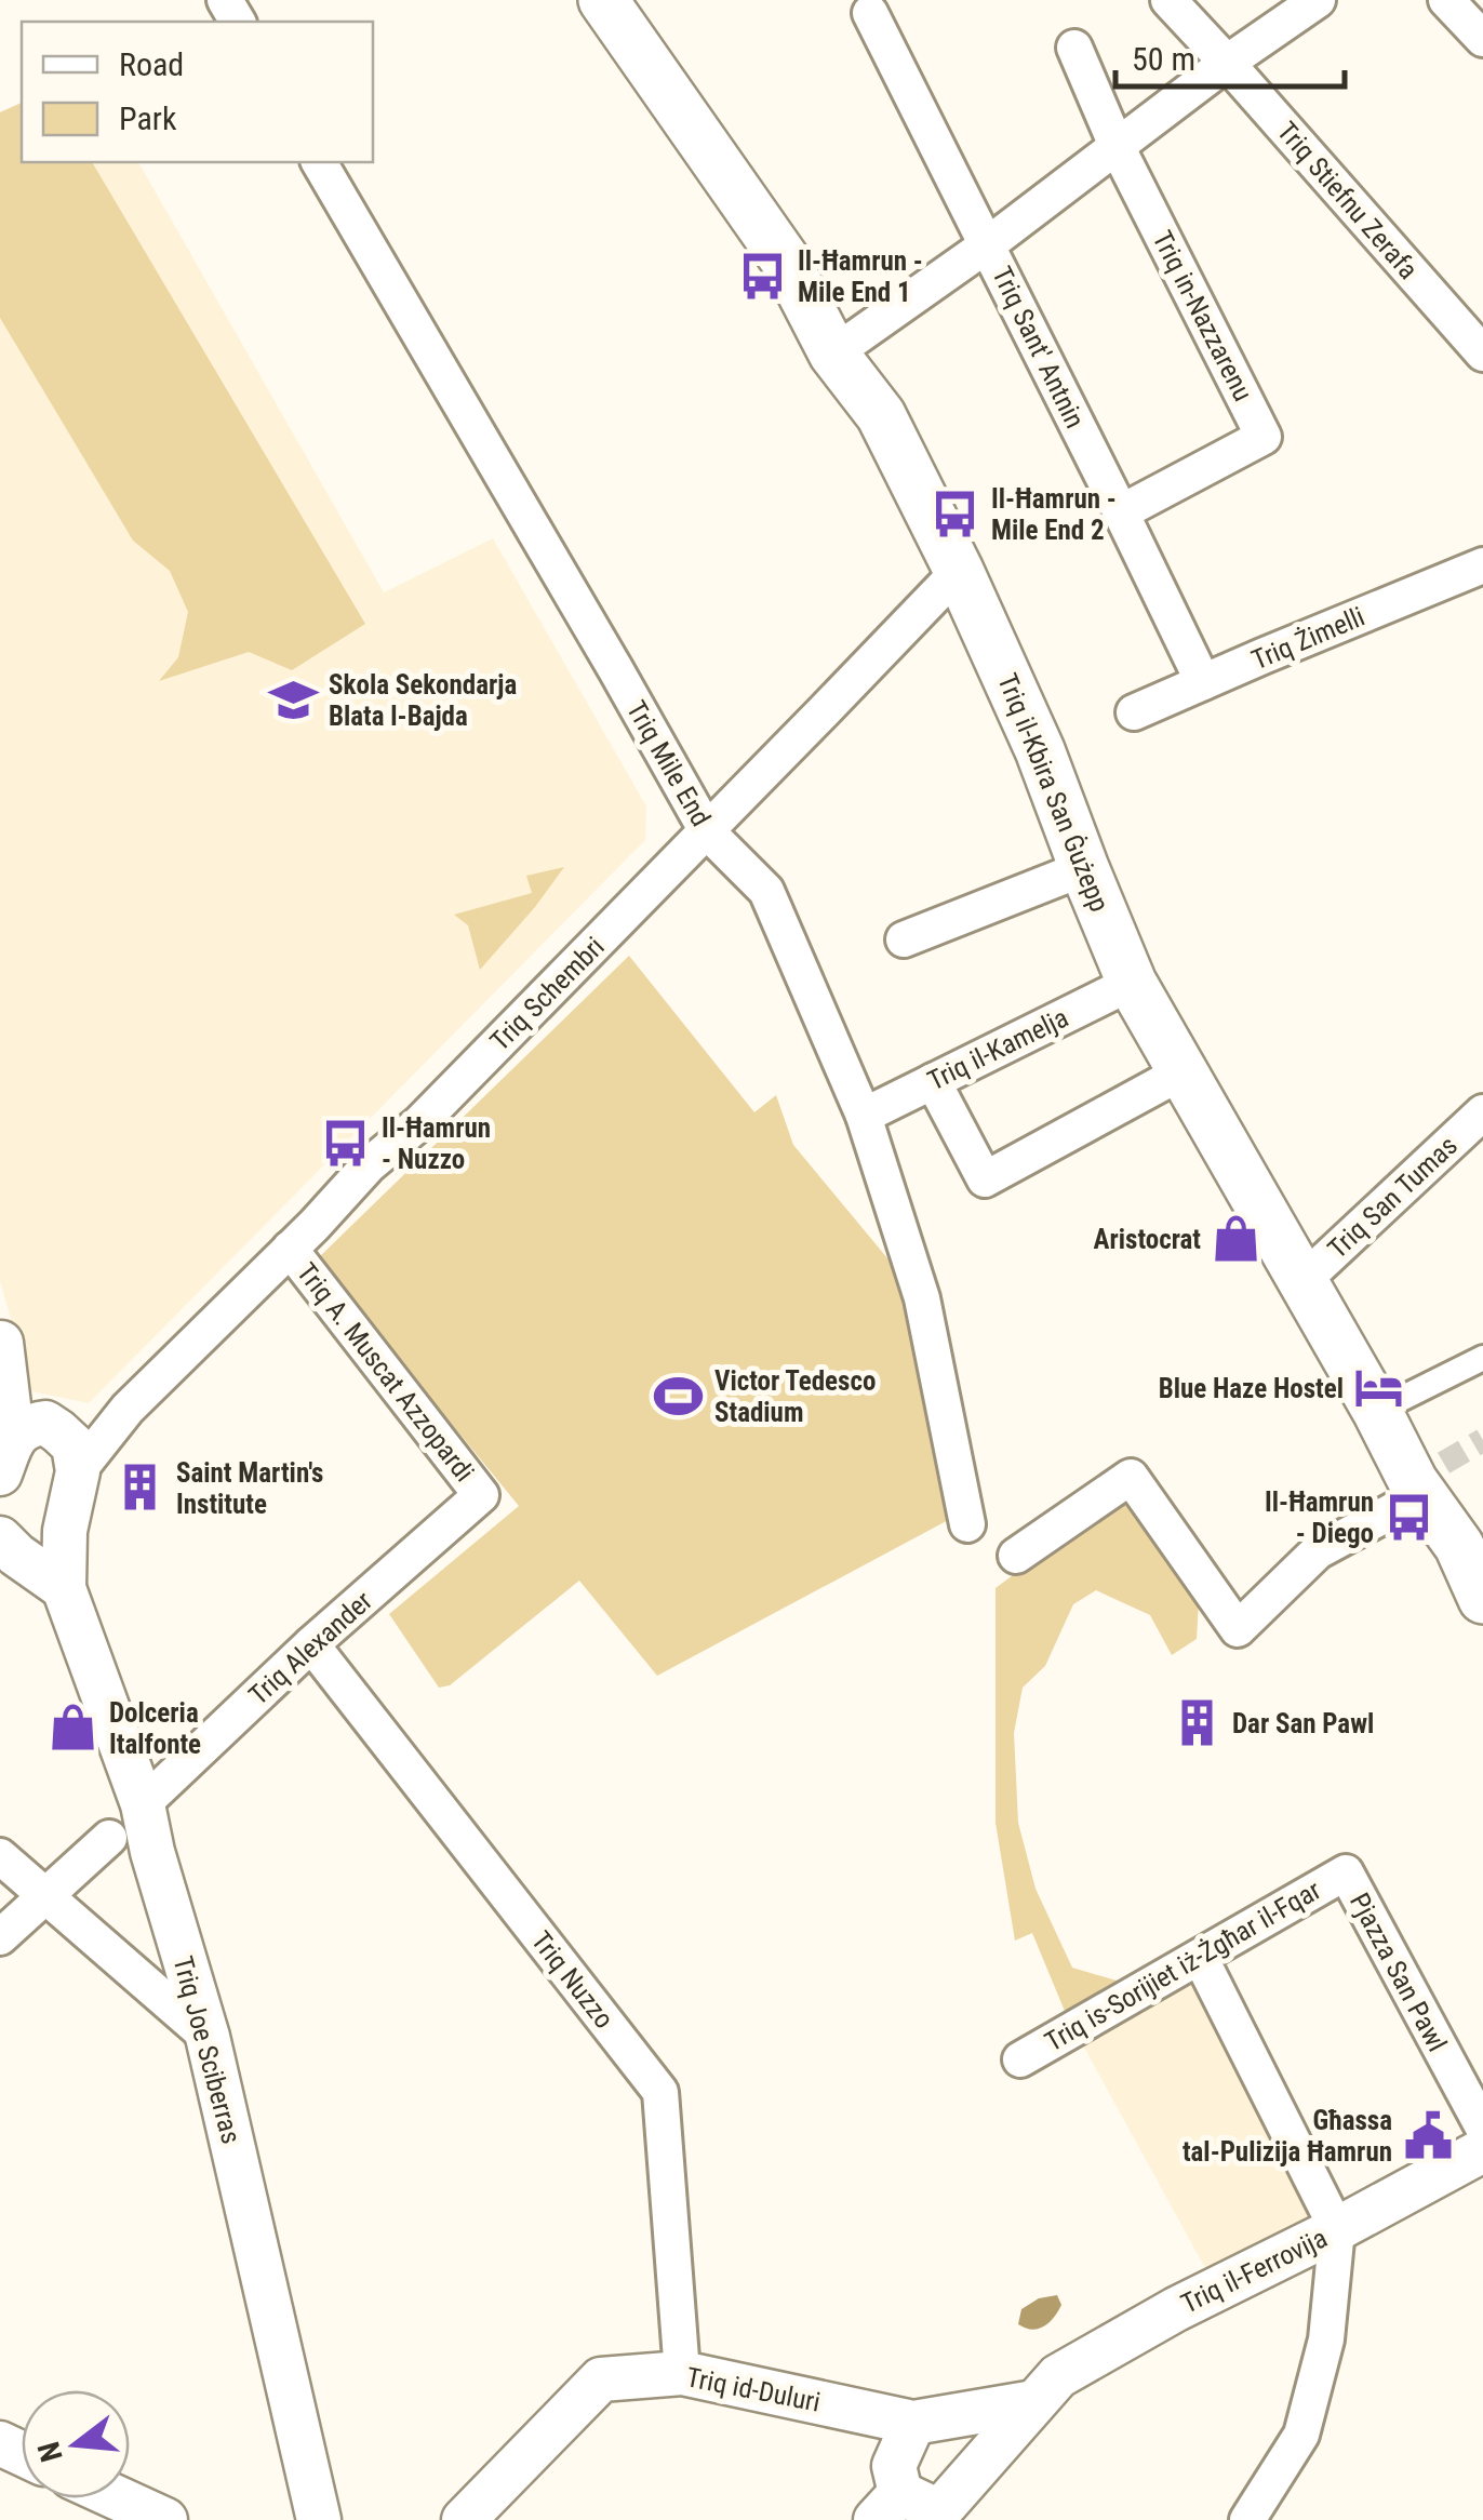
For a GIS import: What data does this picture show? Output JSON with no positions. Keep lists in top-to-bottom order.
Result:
{
  "streets": {
    "main road": ["Triq il-Kbira San Ġużepp"],
    "street": [
      "Triq Stiefnu Zerafa",
      "Triq in-Nazzarenu",
      "Triq Sant' Antnin",
      "Triq Żimelli",
      "Triq Mile End",
      "Triq Schembri",
      "Triq il-Kamelja",
      "Triq San Tumas",
      "Triq A. Muscat Azzopardi",
      "Triq Alexander",
      "Triq is-Sorijiet iż-Żgħar il-Fqar",
      "Pjazza San Pawl",
      "Triq Nuzzo",
      "Triq Joe Sciberras",
      "Triq il-Ferrovija",
      "Triq id-Duluri"
    ]
  },
  "crossings": [
    ["Triq in-Nazzarenu", "Triq Sant' Antnin"],
    ["Triq Sant' Antnin", "Triq Żimelli"],
    ["Triq Mile End", "Triq Schembri"],
    ["Triq Mile End", "Triq il-Kamelja"],
    ["Triq il-Kbira San Ġużepp", "Triq Schembri"],
    ["Triq il-Kbira San Ġużepp", "Triq il-Kamelja"],
    ["Triq il-Kbira San Ġużepp", "Triq San Tumas"],
    ["Triq Schembri", "Triq A. Muscat Azzopardi"],
    ["Triq Schembri", "Triq Joe Sciberras"],
    ["Triq A. Muscat Azzopardi", "Triq Alexander"],
    ["Triq Alexander", "Triq Nuzzo"],
    ["Triq Alexander", "Triq Joe Sciberras"],
    ["Triq is-Sorijiet iż-Żgħar il-Fqar", "Pjazza San Pawl"],
    ["Triq Nuzzo", "Triq id-Duluri"],
    ["Triq il-Ferrovija", "Triq id-Duluri"]
  ],
  "places": {
    "bus stop": [
      "Il-Ħamrun - Mile End 1",
      "Il-Ħamrun - Mile End 2",
      "Il-Ħamrun - Nuzzo",
      "Il-Ħamrun - Diego"
    ],
    "school or university": ["Skola Sekondarja Blata l-Bajda"],
    "shop": ["Aristocrat", "Dolceria Italfonte"],
    "hotel": ["Blue Haze Hostel"],
    "sports": ["Victor Tedesco Stadium"],
    "building": ["Saint Martin's Institute", "Dar San Pawl"],
    "public building": ["Għassa tal-Pulizija Ħamrun"]
  },
  "legend": ["Road", "Park"],
  "scale_bar": "50 m",
  "north": "left"
}
